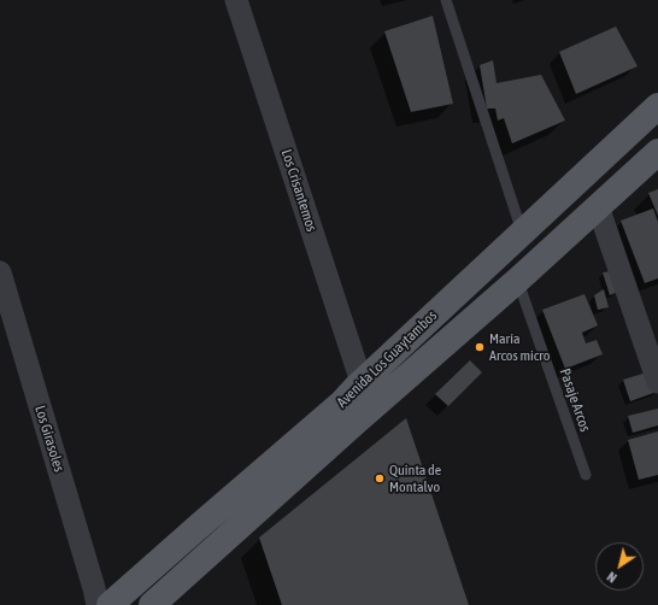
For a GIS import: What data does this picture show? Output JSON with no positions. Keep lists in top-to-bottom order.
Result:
{
  "streets": {
    "main road": ["Avenida Los Guaytambos"],
    "street": ["Los Crisantemos", "Los Girasoles"],
    "lane": ["Pasaje Arcos"]
  },
  "crossings": [
    ["Los Crisantemos", "Avenida Los Guaytambos"],
    ["Avenida Los Guaytambos", "Pasaje Arcos"]
  ],
  "places": ["María Arcos micro", "Quinta de Montalvo"],
  "north": "bottom left"
}
